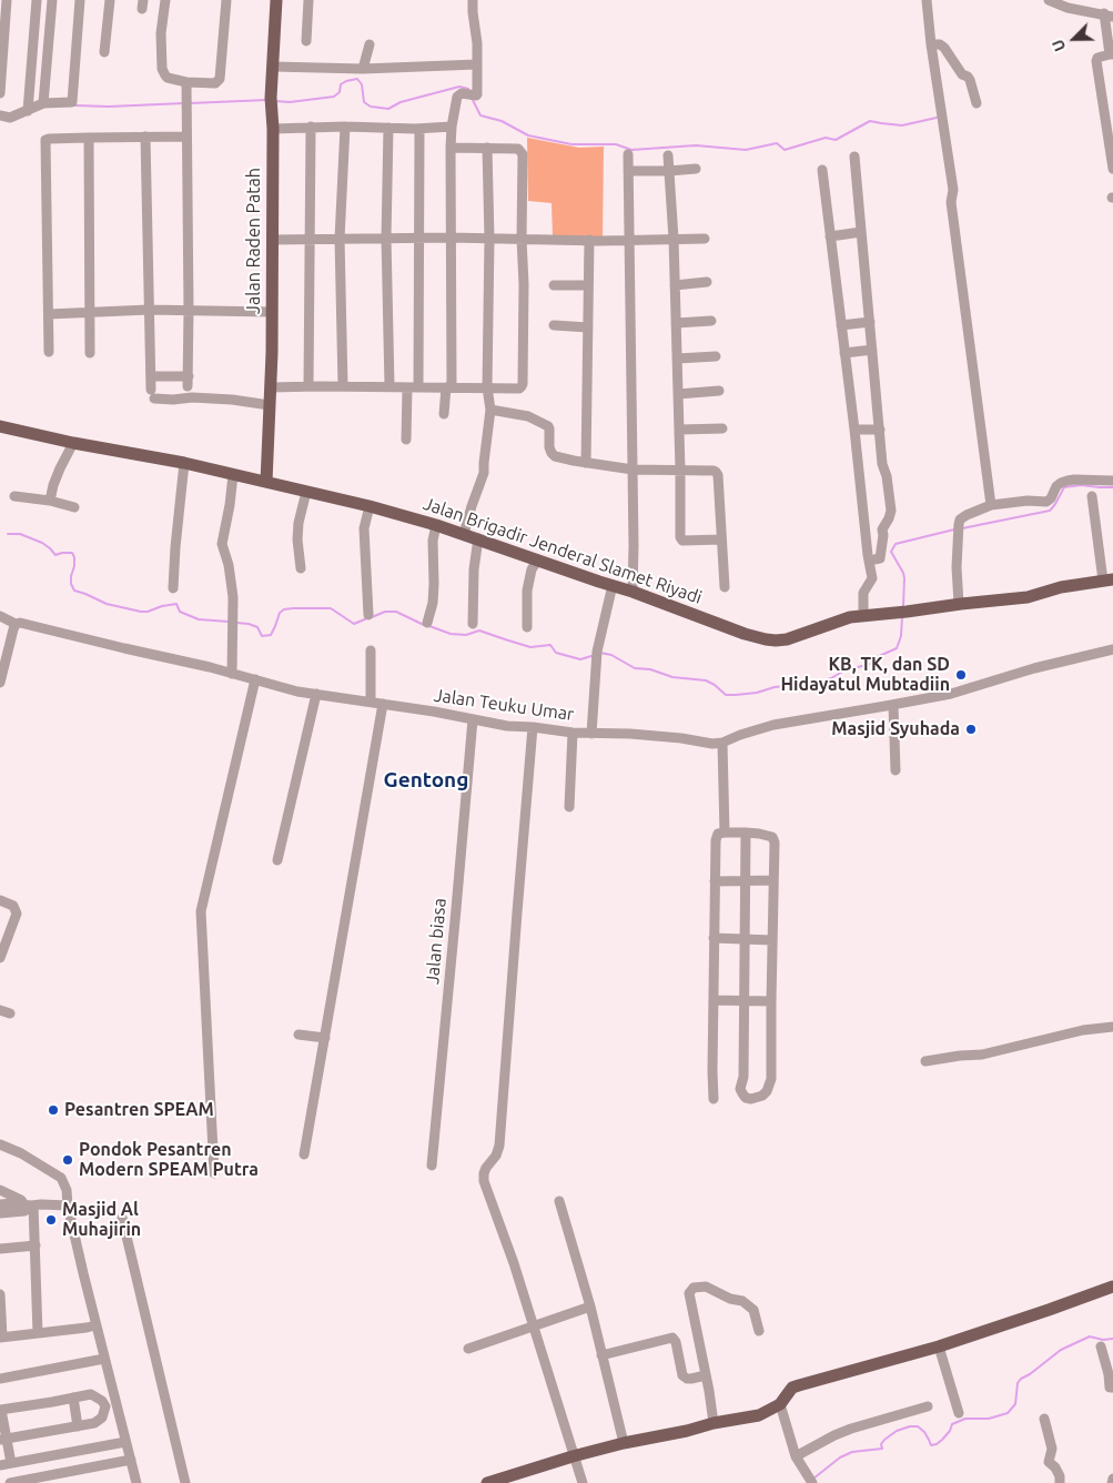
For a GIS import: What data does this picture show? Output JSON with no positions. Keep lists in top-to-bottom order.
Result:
{
  "streets": {
    "main road": ["Jalan Raden Patah", "Jalan Brigadir Jenderal Slamet Riyadi"],
    "street": ["Jalan Teuku Umar", "Jalan biasa"]
  },
  "crossings": [
    ["Jalan Raden Patah", "Jalan Brigadir Jenderal Slamet Riyadi"],
    ["Jalan Teuku Umar", "Jalan biasa"]
  ],
  "districts": ["Gentong"],
  "places": [
    "KB, TK, dan SD Hidayatul Mubtadiin",
    "Masjid Syuhada",
    "Pesantren SPEAM",
    "Pondok Pesantren Modern SPEAM Putra",
    "Masjid Al Muhajirin"
  ],
  "north": "bottom left"
}
